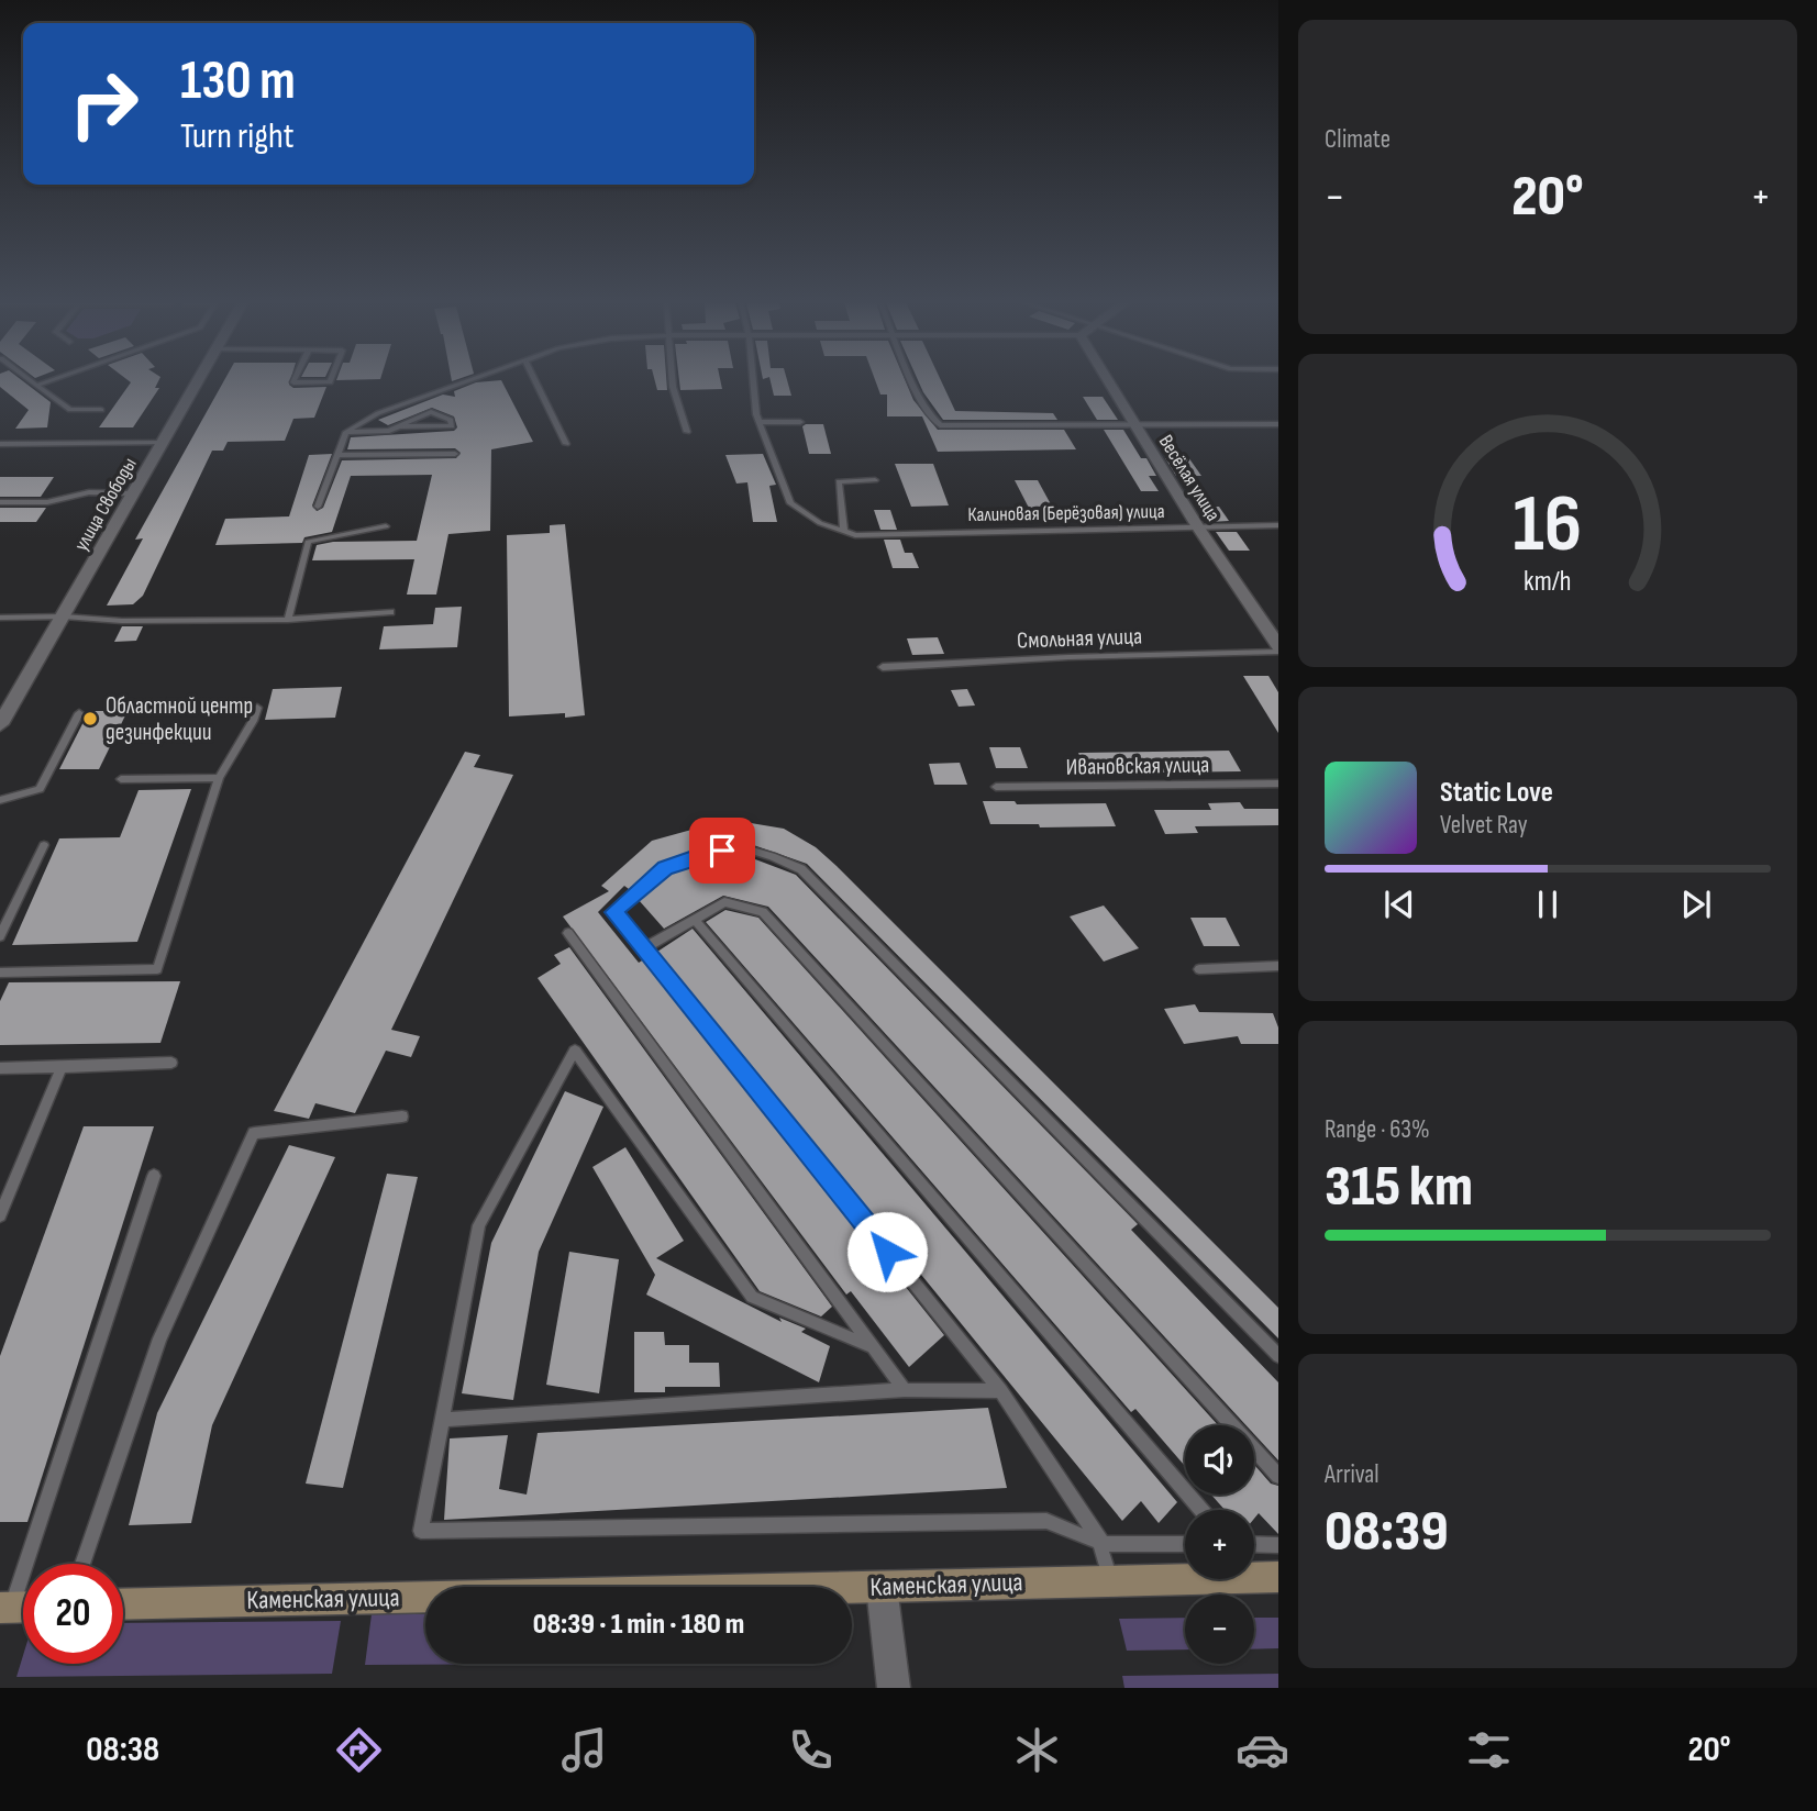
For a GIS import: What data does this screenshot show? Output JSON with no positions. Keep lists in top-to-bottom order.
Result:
{
  "streets": {
    "street": ["Весёлая улица", "улица Свободы", "Каменская улица"],
    "lane": ["Калиновая (Берёзовая) улица", "Смольная улица", "Ивановская улица"]
  },
  "crossings": [
    ["Весёлая улица", "Калиновая (Берёзовая) улица"],
    ["Весёлая улица", "Смольная улица"]
  ],
  "places": ["Областной центр дезинфекции"],
  "page": {
    "tile": [
      "Climate",
      ["Range · 63%", "315 km"],
      ["Arrival", "08:39"]
    ],
    "turn": ["130 m", "Turn right"],
    "heat": ["−", "20°", "+"],
    "song": ["Static Love", "Velvet Ray"],
    "map_buttons": ["+", "−"],
    "limit": "20",
    "trip": "08:39 · 1 min · 180 m",
    "tabs": ["08:38", "20°"],
    "gauge": ["16", "km/h"]
  }
}
